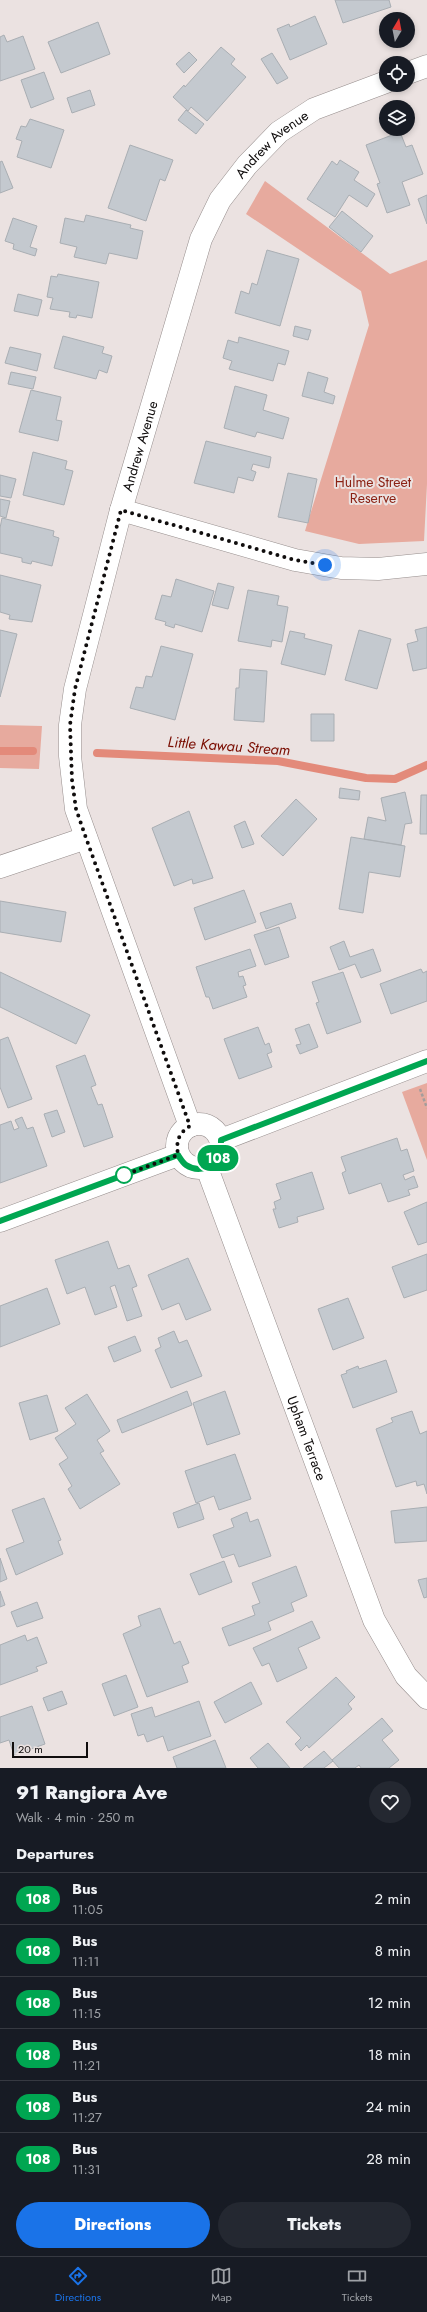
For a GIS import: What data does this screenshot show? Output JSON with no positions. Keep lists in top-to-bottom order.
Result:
{
  "streets": {
    "street": ["Andrew Avenue", "Upham Terrace"]
  },
  "crossings": [
    ["Andrew Avenue", "Upham Terrace"]
  ],
  "water": ["Little Kawau Stream"],
  "parks": ["Hulme Street Reserve"],
  "lines": ["bus line 108"],
  "scale_bar": "20 m",
  "north": "top",
  "page": {
    "on_map": "108",
    "scale": "20 m",
    "heading": [
      ["91 Rangiora Ave", "Walk · 4 min · 250 m"],
      "Departures"
    ],
    "list": [
      {
        "mark": "108",
        "name": "Bus",
        "note": "11:05",
        "value": "2 min"
      },
      {
        "mark": "108",
        "name": "Bus",
        "note": "11:11",
        "value": "8 min"
      },
      {
        "mark": "108",
        "name": "Bus",
        "note": "11:15",
        "value": "12 min"
      },
      {
        "mark": "108",
        "name": "Bus",
        "note": "11:21",
        "value": "18 min"
      },
      {
        "mark": "108",
        "name": "Bus",
        "note": "11:27",
        "value": "24 min"
      },
      {
        "mark": "108",
        "name": "Bus",
        "note": "11:31",
        "value": "28 min"
      }
    ],
    "buttons": ["Directions", "Tickets"],
    "tabs": ["Directions", "Map", "Tickets"]
  }
}
